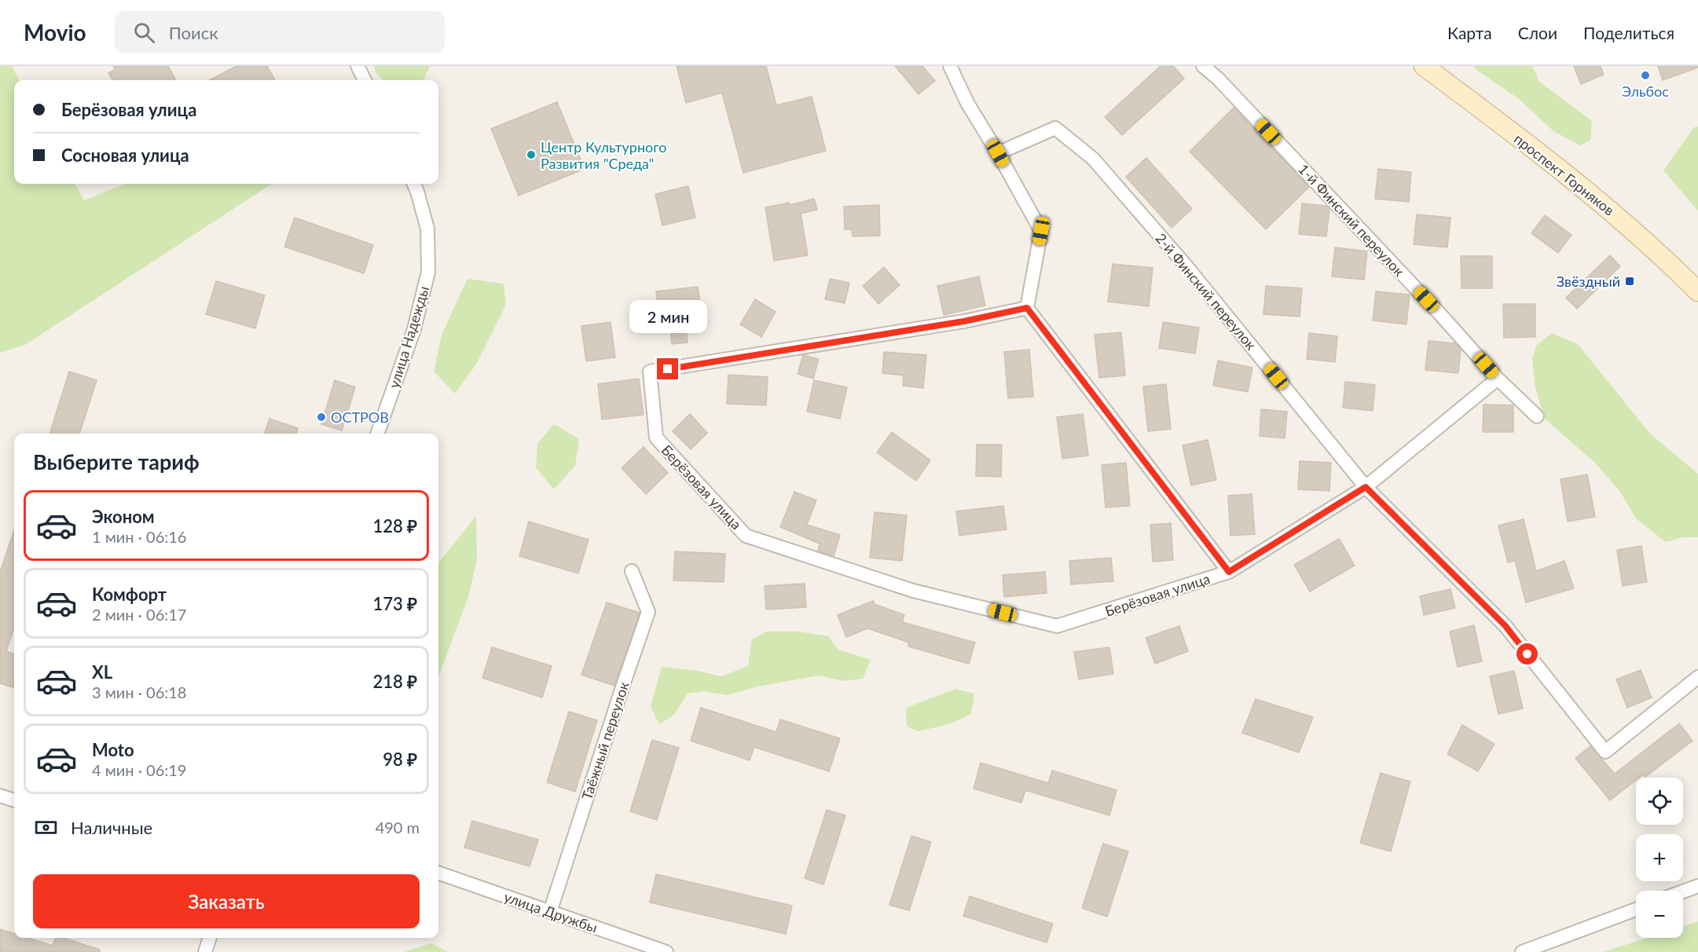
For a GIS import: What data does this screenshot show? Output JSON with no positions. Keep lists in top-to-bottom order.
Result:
{
  "streets": {
    "main road": ["проспект Горняков"],
    "street": [
      "1-й Финский переулок",
      "2-й Финский переулок",
      "улица Надежды",
      "Берёзовая улица",
      "Таёжный переулок",
      "улица Дружбы"
    ]
  },
  "crossings": [
    ["1-й Финский переулок", "Берёзовая улица"],
    ["2-й Финский переулок", "Берёзовая улица"],
    ["Таёжный переулок", "улица Дружбы"]
  ],
  "places": {
    "other": ["Эльбос", "Центр Культурного Развития \"Среда\"", "ОСТРОВ"],
    "transit": ["Звёздный"]
  },
  "page": {
    "header": "Movio",
    "search": "Поиск",
    "nav": ["Карта", "Слои", "Поделиться"],
    "banner": ["Берёзовая улица", "Сосновая улица"],
    "bubble": "2 мин",
    "heading": "Выберите тариф",
    "list": [
      {
        "name": "Эконом",
        "note": "1 мин · 06:16",
        "value": "128 ₽"
      },
      {
        "name": "Комфорт",
        "note": "2 мин · 06:17",
        "value": "173 ₽"
      },
      {
        "name": "XL",
        "note": "3 мин · 06:18",
        "value": "218 ₽"
      },
      {
        "name": "Moto",
        "note": "4 мин · 06:19",
        "value": "98 ₽"
      }
    ],
    "map_buttons": ["+", "−"],
    "pay": ["Наличные", "490 m"],
    "buttons": "Заказать"
  }
}
